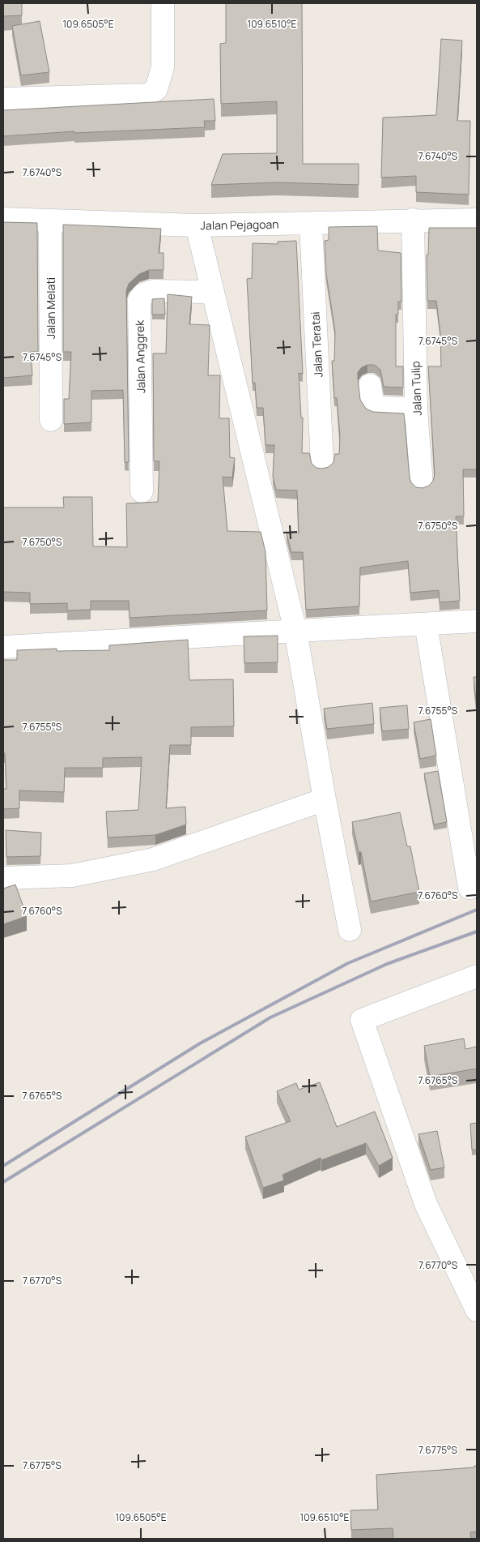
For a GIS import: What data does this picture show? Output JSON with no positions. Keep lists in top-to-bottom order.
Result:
{
  "streets": {
    "street": [
      "Jalan Pejagoan",
      "Jalan Melati",
      "Jalan Teratai",
      "Jalan Anggrek",
      "Jalan Tulip"
    ]
  },
  "crossings": [
    ["Jalan Pejagoan", "Jalan Melati"],
    ["Jalan Pejagoan", "Jalan Teratai"],
    ["Jalan Pejagoan", "Jalan Tulip"]
  ],
  "coordinates": [
    "109.6505°E",
    "109.6510°E",
    "7.6740°S",
    "7.6745°S",
    "7.6750°S",
    "7.6755°S",
    "7.6760°S",
    "7.6765°S",
    "7.6770°S",
    "7.6775°S"
  ]
}
